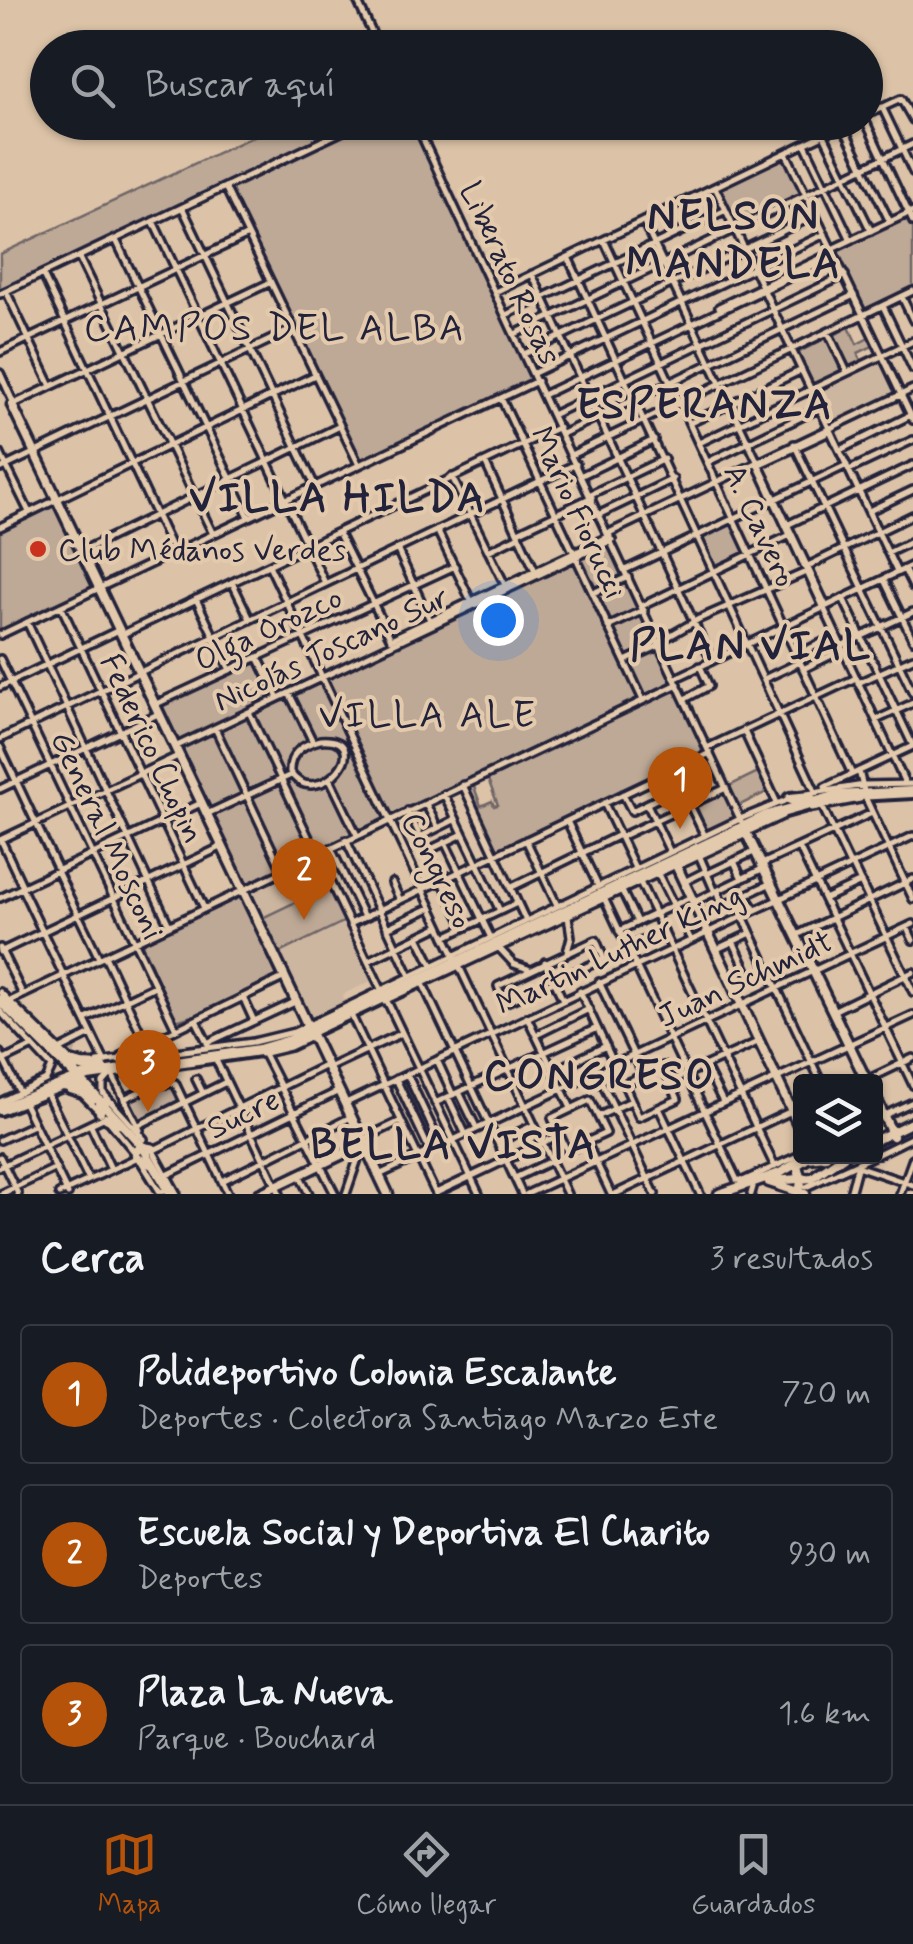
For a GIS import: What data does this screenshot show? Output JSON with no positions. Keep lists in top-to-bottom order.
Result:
{
  "streets": {
    "street": [
      "Liberato Rosas",
      "Mario Fiorucci",
      "A. Cavero",
      "Olga Orozco",
      "Nicolás Toscano Sur",
      "Federico Chopin",
      "General Mosconi",
      "Congreso",
      "Martin Luther King",
      "Juan Schmidt",
      "Sucre"
    ]
  },
  "crossings": [
    ["Liberato Rosas", "Nicolás Toscano Sur"],
    ["Mario Fiorucci", "Nicolás Toscano Sur"],
    ["A. Cavero", "Nicolás Toscano Sur"],
    ["A. Cavero", "Martin Luther King"],
    ["Olga Orozco", "Nicolás Toscano Sur"],
    ["Olga Orozco", "Federico Chopin"],
    ["Olga Orozco", "General Mosconi"],
    ["Olga Orozco", "Congreso"],
    ["Nicolás Toscano Sur", "Federico Chopin"],
    ["Nicolás Toscano Sur", "General Mosconi"],
    ["Nicolás Toscano Sur", "Congreso"],
    ["Congreso", "Martin Luther King"],
    ["Congreso", "Juan Schmidt"]
  ],
  "districts": [
    "NELSON MANDELA",
    "CAMPOS DEL ALBA",
    "ESPERANZA",
    "VILLA HILDA",
    "PLAN VIAL",
    "VILLA ALE",
    "CONGRESO",
    "BELLA VISTA"
  ],
  "places": ["Club Médanos Verdes"],
  "page": {
    "search": "Buscar aquí",
    "pins": ["1", "2", "3"],
    "heading": ["Cerca", "3 resultados"],
    "list": [
      {
        "mark": "1",
        "name": "Polideportivo Colonia Escalante",
        "note": "Deportes · Colectora Santiago Marzo Este",
        "value": "720 m"
      },
      {
        "mark": "2",
        "name": "Escuela Social y Deportiva El Charito",
        "note": "Deportes",
        "value": "930 m"
      },
      {
        "mark": "3",
        "name": "Plaza La Nueva",
        "note": "Parque · Bouchard",
        "value": "1.6 km"
      }
    ],
    "nav": ["Mapa", "Cómo llegar", "Guardados"]
  }
}
